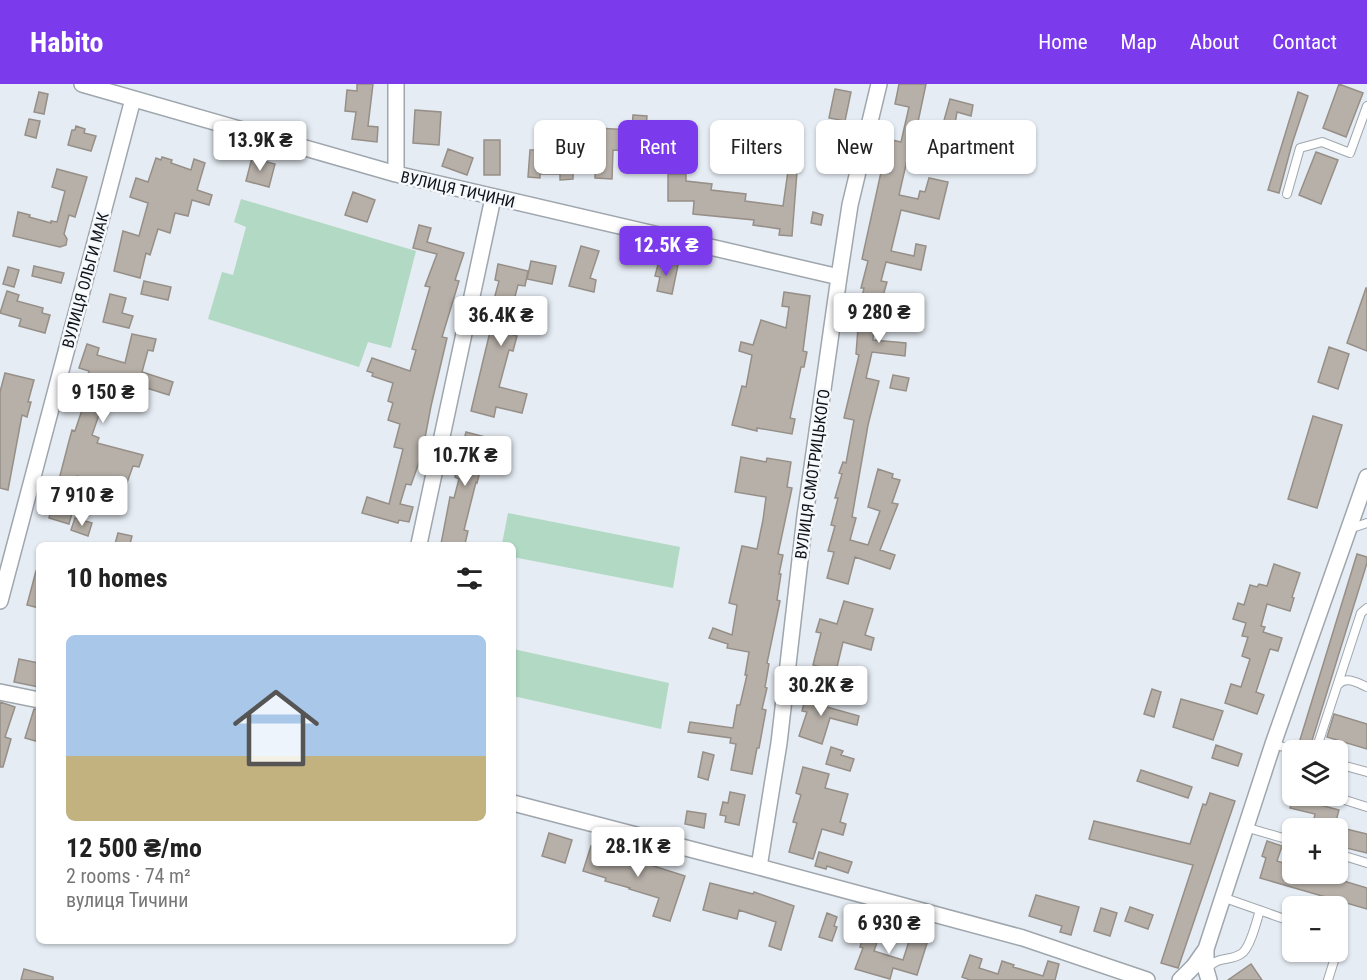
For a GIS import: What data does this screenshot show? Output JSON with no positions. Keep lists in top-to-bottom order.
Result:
{
  "streets": {
    "street": ["ВУЛИЦЯ ТИЧИНИ", "ВУЛИЦЯ ОЛЬГИ МАК", "ВУЛИЦЯ СМОТРИЦЬКОГО"]
  },
  "crossings": [
    ["ВУЛИЦЯ ТИЧИНИ", "ВУЛИЦЯ ОЛЬГИ МАК"],
    ["ВУЛИЦЯ ТИЧИНИ", "ВУЛИЦЯ СМОТРИЦЬКОГО"]
  ],
  "page": {
    "header": "Habito",
    "nav": [
      "Home",
      "Map",
      "About",
      "Contact"
    ],
    "chip": [
      "Buy",
      "Rent",
      "Filters",
      "New",
      "Apartment"
    ],
    "price": [
      "13.9K ₴",
      "12.5K ₴",
      "9 280 ₴",
      "36.4K ₴",
      "9 150 ₴",
      "10.7K ₴",
      "7 910 ₴",
      "30.2K ₴",
      "28.1K ₴",
      "6 930 ₴"
    ],
    "heading": "10 homes",
    "list": [
      {
        "name": "12 500 ₴/mo",
        "note": "2 rooms · 74 m² · вулиця Тичини"
      }
    ],
    "map_buttons": ["+", "−"]
  }
}
